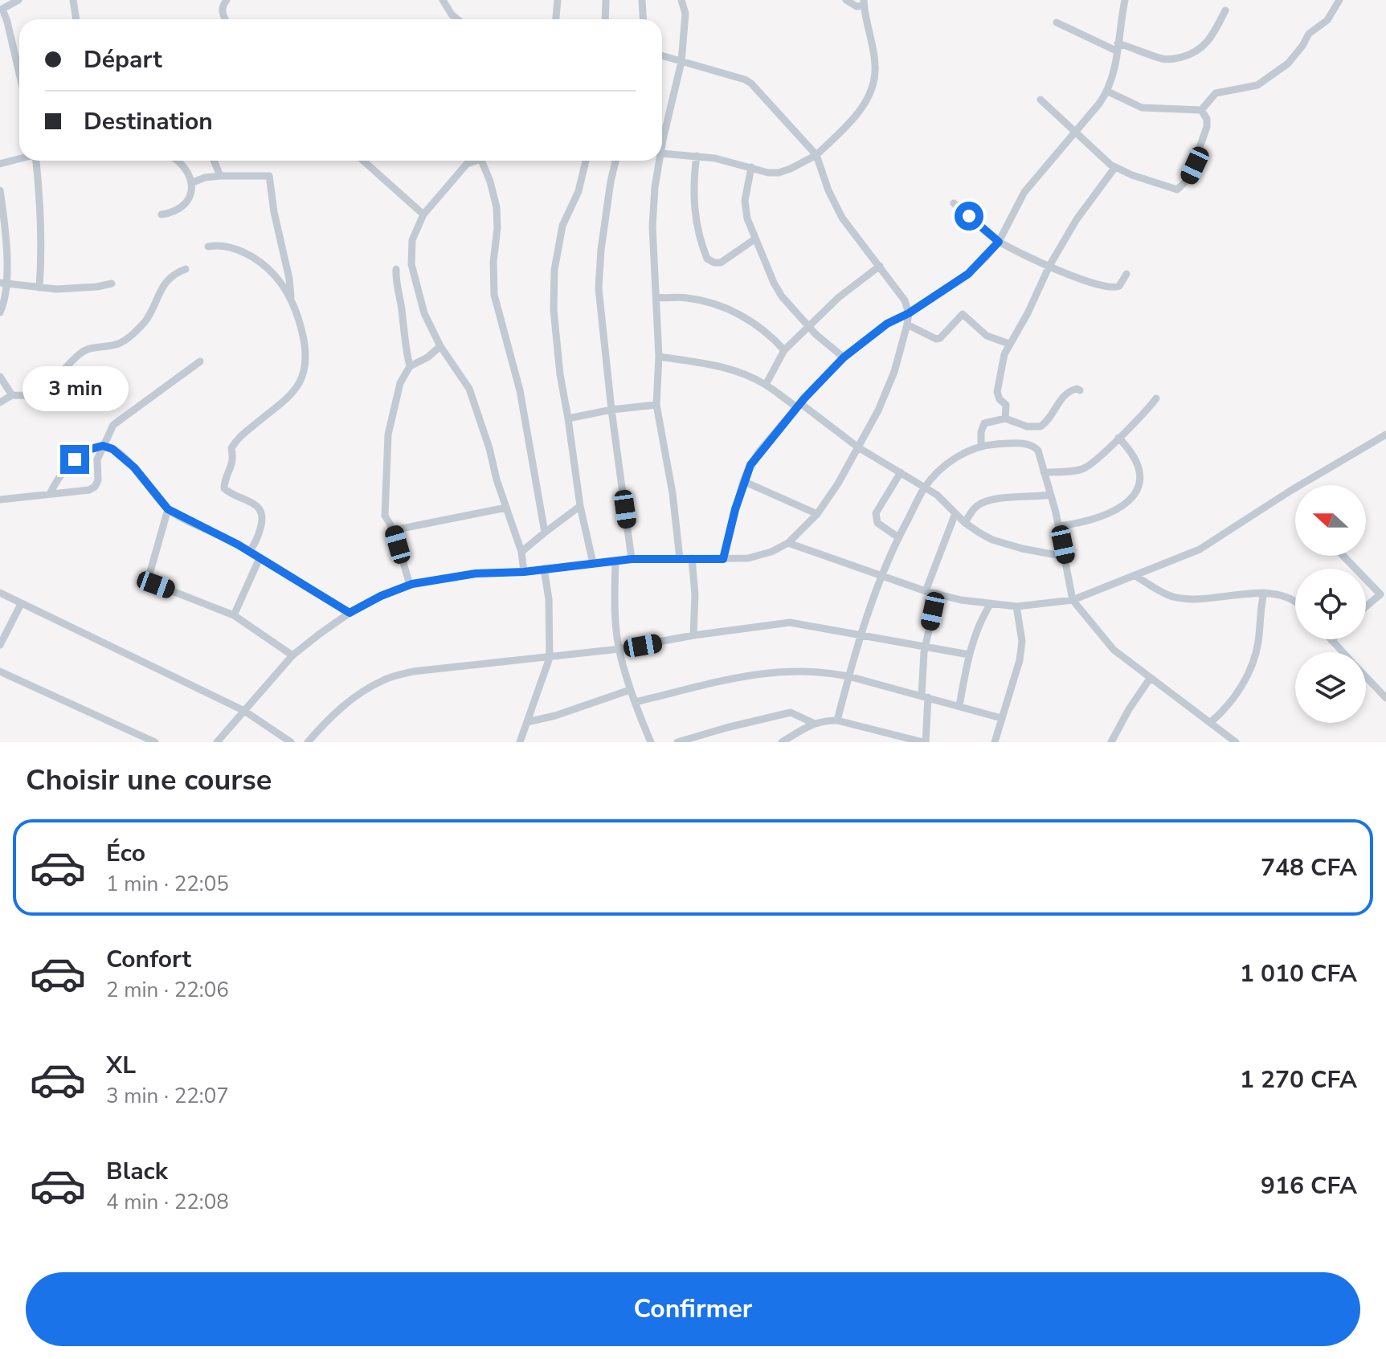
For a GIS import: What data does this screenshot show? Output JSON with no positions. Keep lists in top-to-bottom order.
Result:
{
  "north": "left",
  "page": {
    "banner": ["Départ", "Destination"],
    "bubble": "3 min",
    "heading": "Choisir une course",
    "list": [
      {
        "name": "Éco",
        "note": "1 min · 22:05",
        "value": "748 CFA"
      },
      {
        "name": "Confort",
        "note": "2 min · 22:06",
        "value": "1 010 CFA"
      },
      {
        "name": "XL",
        "note": "3 min · 22:07",
        "value": "1 270 CFA"
      },
      {
        "name": "Black",
        "note": "4 min · 22:08",
        "value": "916 CFA"
      }
    ],
    "buttons": "Confirmer"
  }
}
